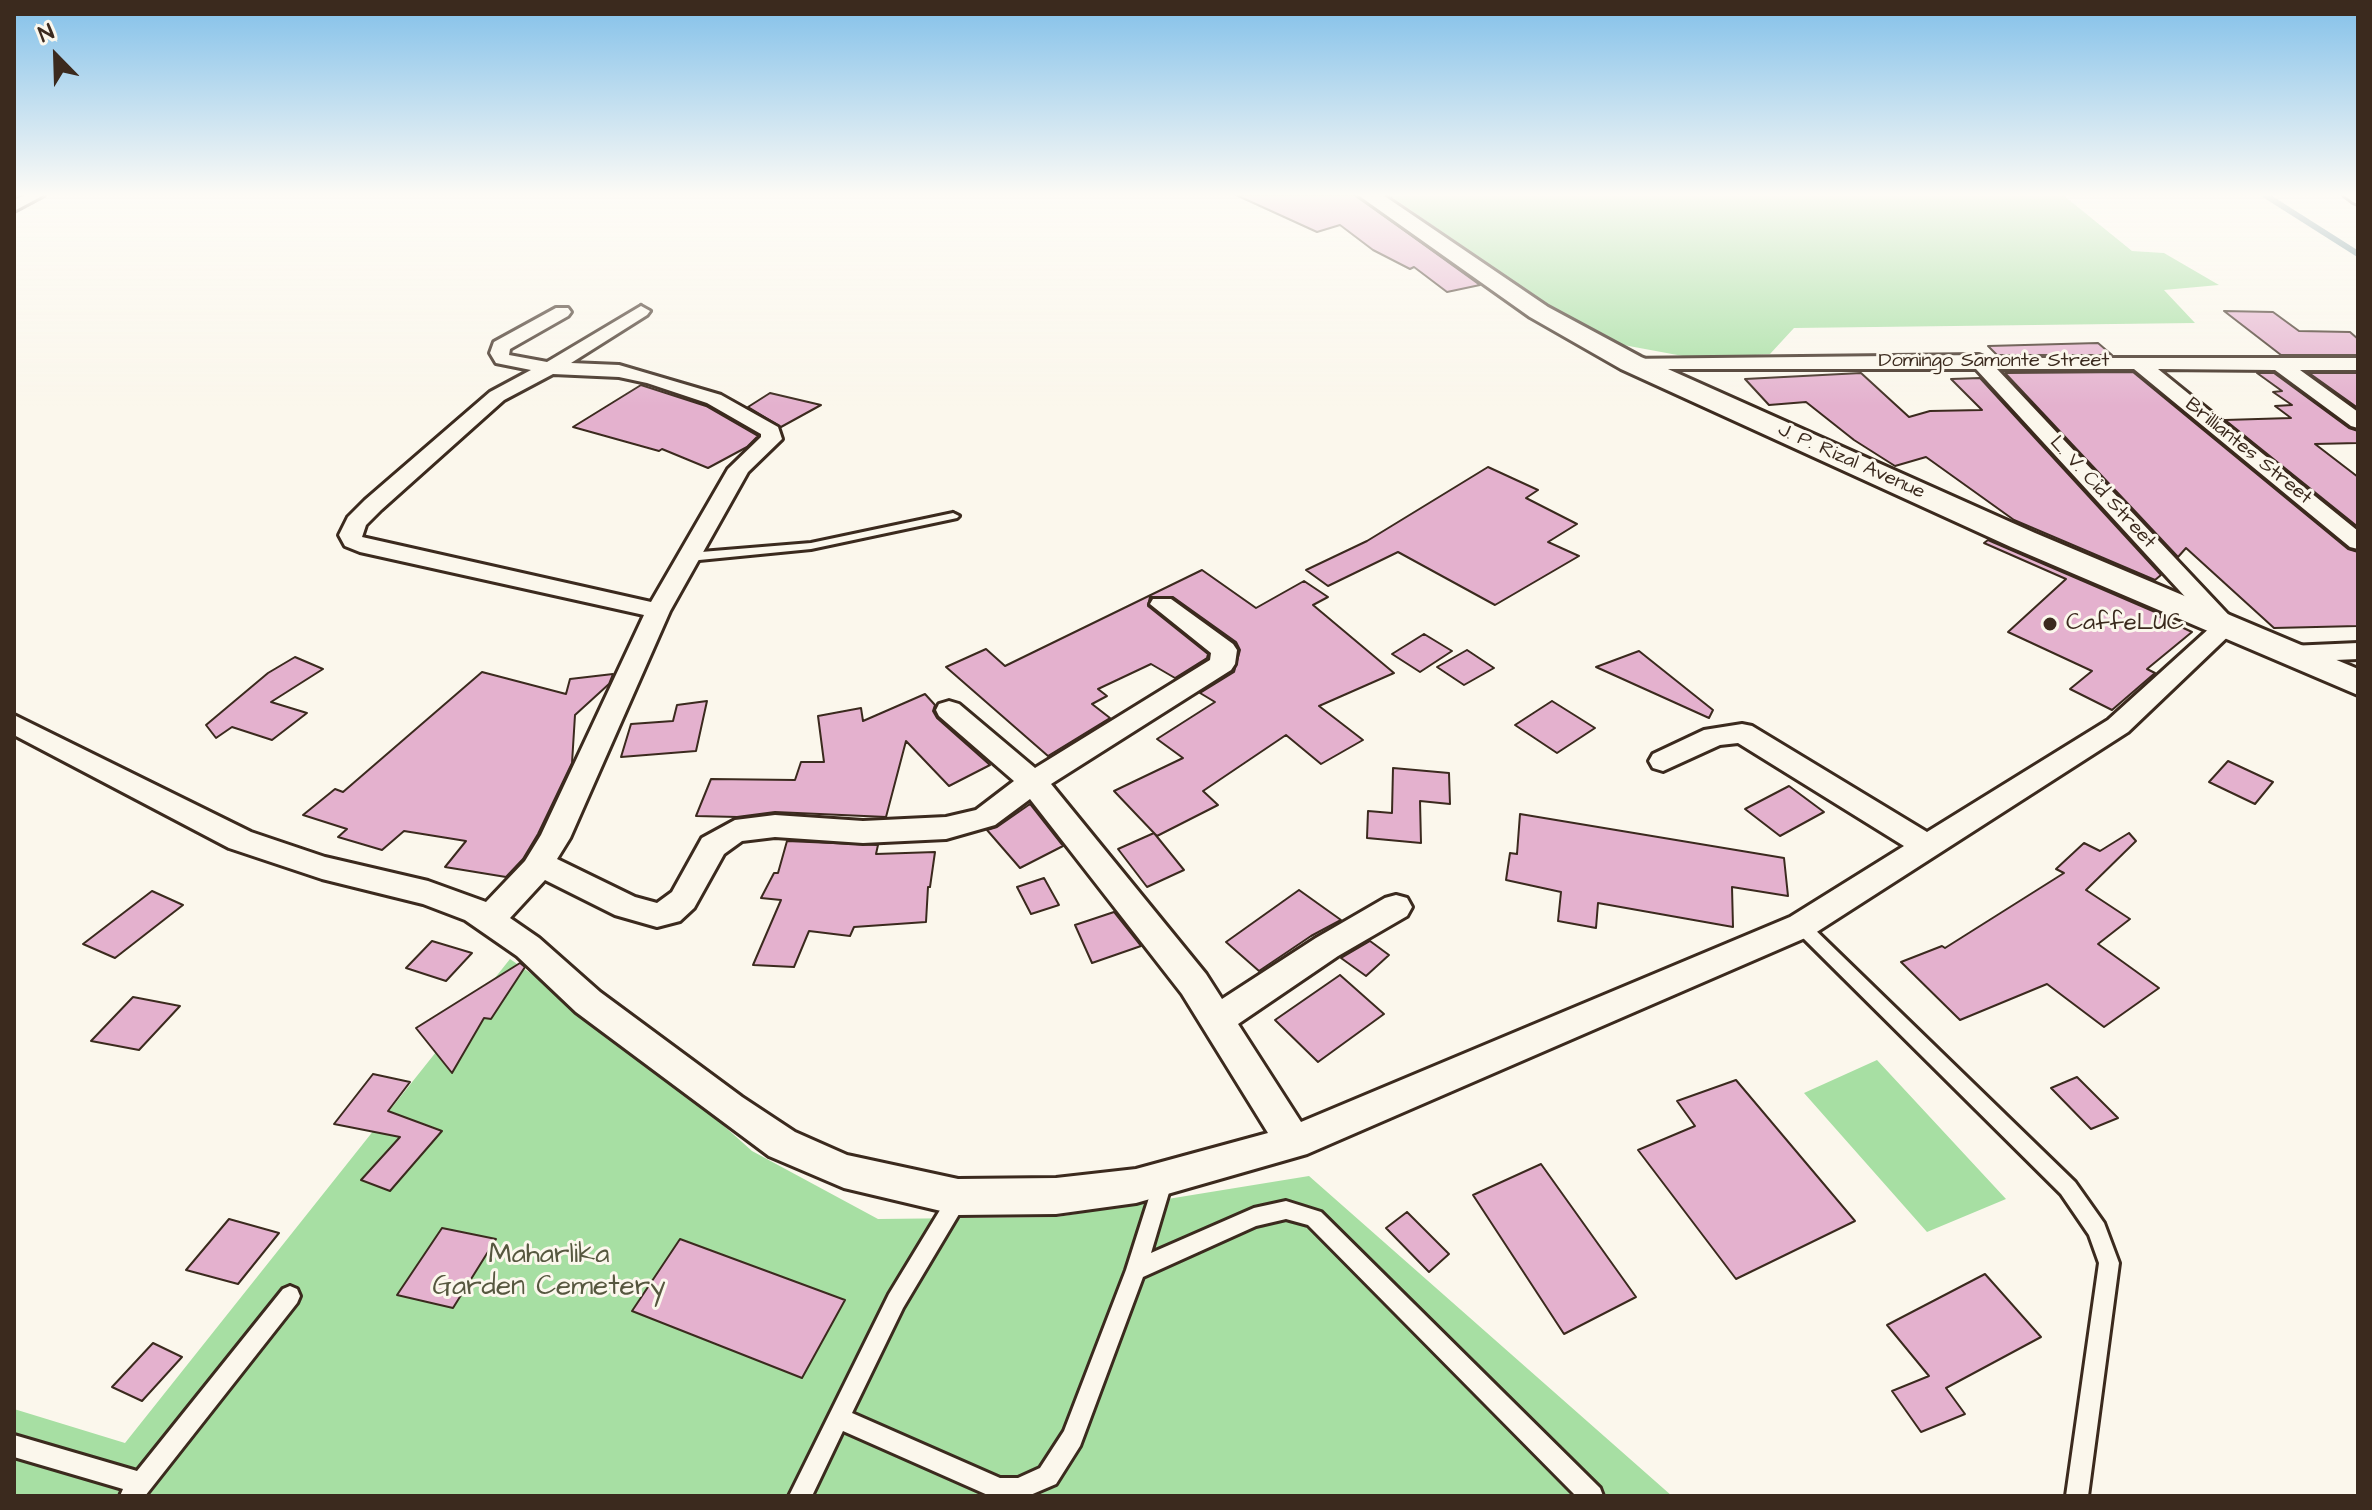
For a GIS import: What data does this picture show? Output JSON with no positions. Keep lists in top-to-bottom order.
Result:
{
  "streets": {
    "main road": ["J. P. Rizal Avenue"],
    "street": ["Domingo Samonte Street", "Brilliantes Street", "L. V. Cid Street"]
  },
  "crossings": [
    ["Domingo Samonte Street", "Brilliantes Street"],
    ["Domingo Samonte Street", "J. P. Rizal Avenue"],
    ["Domingo Samonte Street", "L. V. Cid Street"],
    ["J. P. Rizal Avenue", "L. V. Cid Street"]
  ],
  "parks": ["Maharlika Garden Cemetery"],
  "places": ["CaffeLUC"],
  "north": "top left"
}
